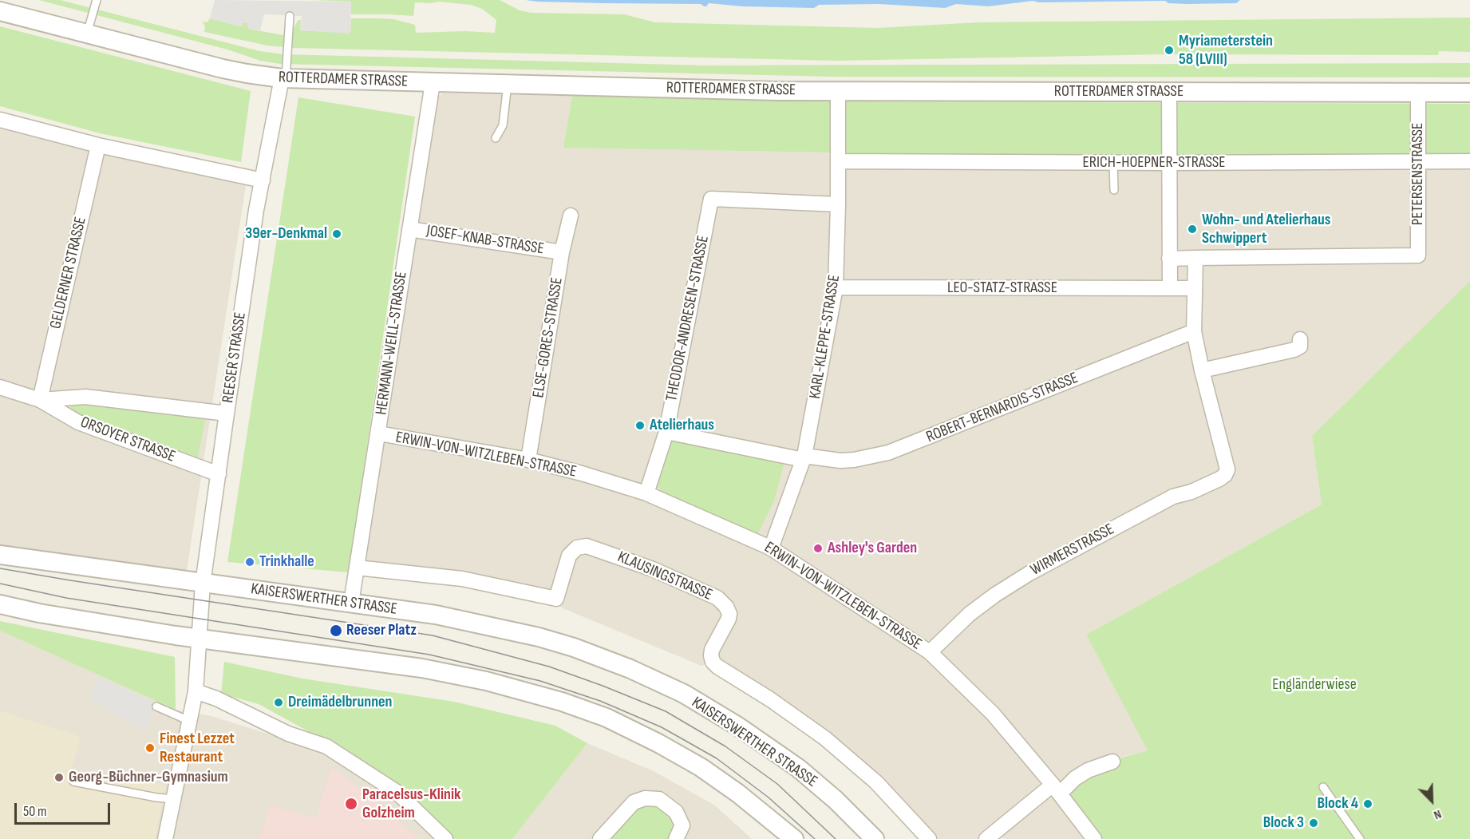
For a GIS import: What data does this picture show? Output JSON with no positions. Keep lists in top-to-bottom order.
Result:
{
  "streets": {
    "street": [
      "ROTTERDAMER STRASSE",
      "ERICH-HOEPNER-STRASSE",
      "PETERSENSTRASSE",
      "JOSEF-KNAB-STRASSE",
      "GELDERNER STRASSE",
      "LEO-STATZ-STRASSE",
      "THEODOR-ANDRESEN-STRASSE",
      "KARL-KLEPPE-STRASSE",
      "ELSE-GORES-STRASSE",
      "HERMANN-WEILL-STRASSE",
      "REESER STRASSE",
      "ROBERT-BERNARDIS-STRASSE",
      "ORSOYER STRASSE",
      "ERWIN-VON-WITZLEBEN-STRASSE",
      "WIRMERSTRASSE",
      "KLAUSINGSTRASSE",
      "KAISERSWERTHER STRASSE"
    ]
  },
  "crossings": [
    ["ROTTERDAMER STRASSE", "PETERSENSTRASSE"],
    ["ROTTERDAMER STRASSE", "KARL-KLEPPE-STRASSE"],
    ["ROTTERDAMER STRASSE", "HERMANN-WEILL-STRASSE"],
    ["ROTTERDAMER STRASSE", "REESER STRASSE"],
    ["ERICH-HOEPNER-STRASSE", "PETERSENSTRASSE"],
    ["ERICH-HOEPNER-STRASSE", "KARL-KLEPPE-STRASSE"],
    ["JOSEF-KNAB-STRASSE", "ELSE-GORES-STRASSE"],
    ["JOSEF-KNAB-STRASSE", "HERMANN-WEILL-STRASSE"],
    ["GELDERNER STRASSE", "ORSOYER STRASSE"],
    ["LEO-STATZ-STRASSE", "KARL-KLEPPE-STRASSE"],
    ["THEODOR-ANDRESEN-STRASSE", "KARL-KLEPPE-STRASSE"],
    ["THEODOR-ANDRESEN-STRASSE", "ROBERT-BERNARDIS-STRASSE"],
    ["THEODOR-ANDRESEN-STRASSE", "ERWIN-VON-WITZLEBEN-STRASSE"],
    ["KARL-KLEPPE-STRASSE", "ROBERT-BERNARDIS-STRASSE"],
    ["KARL-KLEPPE-STRASSE", "ERWIN-VON-WITZLEBEN-STRASSE"],
    ["ELSE-GORES-STRASSE", "ERWIN-VON-WITZLEBEN-STRASSE"],
    ["HERMANN-WEILL-STRASSE", "ERWIN-VON-WITZLEBEN-STRASSE"],
    ["HERMANN-WEILL-STRASSE", "KLAUSINGSTRASSE"],
    ["HERMANN-WEILL-STRASSE", "KAISERSWERTHER STRASSE"],
    ["REESER STRASSE", "ORSOYER STRASSE"],
    ["REESER STRASSE", "KAISERSWERTHER STRASSE"],
    ["ERWIN-VON-WITZLEBEN-STRASSE", "WIRMERSTRASSE"]
  ],
  "parks": ["Engländerwiese"],
  "places": [
    "Myriameterstein 58 (LVIII)",
    "Wohn- und Atelierhaus Schwippert",
    "39er-Denkmal",
    "Atelierhaus",
    "Ashley's Garden",
    "Trinkhalle",
    "Reeser Platz",
    "Dreimädelbrunnen",
    "Finest Lezzet Restaurant",
    "Georg-Büchner-Gymnasium",
    "Paracelsus-Klinik Golzheim",
    "Block 4",
    "Block 3"
  ],
  "scale_bar": "50 m",
  "north": "bottom right"
}
